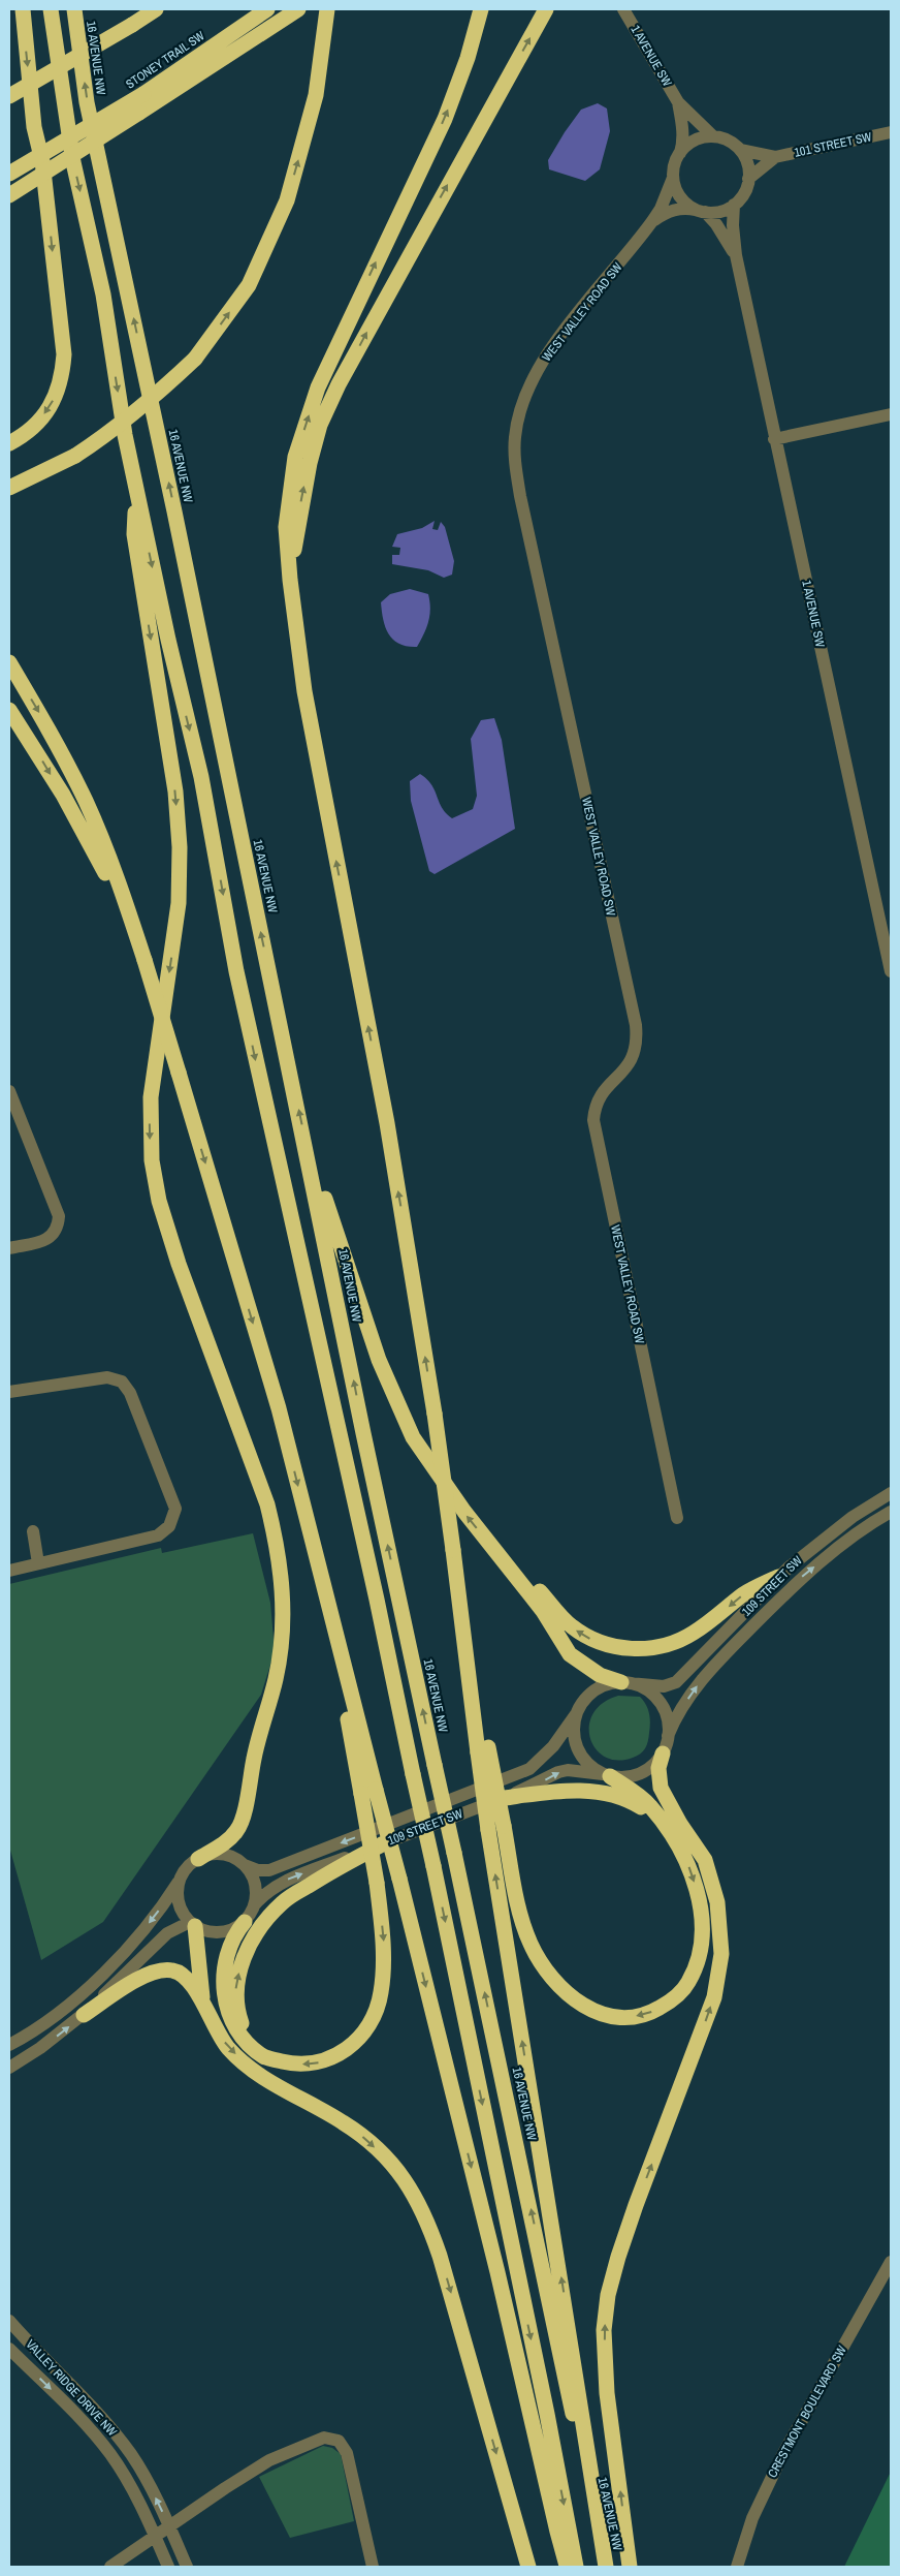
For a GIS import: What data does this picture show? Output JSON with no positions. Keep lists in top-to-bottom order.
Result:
{
  "streets": {
    "highway": ["16 AVENUE NW", "STONEY TRAIL SW"],
    "street": [
      "1 AVENUE SW",
      "101 STREET SW",
      "WEST VALLEY ROAD SW",
      "109 STREET SW",
      "VALLEY RIDGE DRIVE NW",
      "CRESTMONT BOULEVARD SW"
    ]
  },
  "crossings": [
    ["1 AVENUE SW", "101 STREET SW"],
    ["1 AVENUE SW", "WEST VALLEY ROAD SW"],
    ["101 STREET SW", "WEST VALLEY ROAD SW"]
  ]
}
